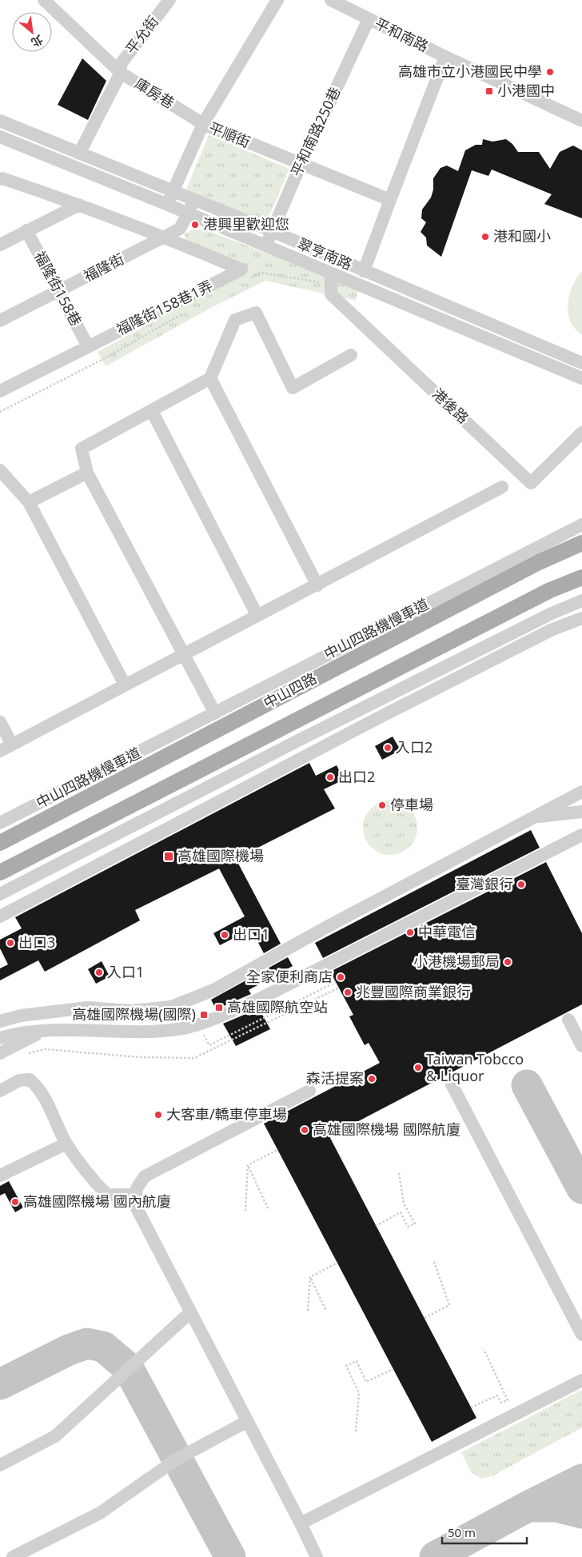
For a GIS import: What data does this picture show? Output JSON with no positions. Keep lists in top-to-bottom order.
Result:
{
  "streets": {
    "main road": ["中山四路"],
    "street": [
      "平允街",
      "平和南路",
      "庫房巷",
      "平和南路250巷",
      "平順街",
      "翠亨南路",
      "福隆街",
      "福隆街158巷",
      "福隆街158巷1弄",
      "港後路",
      "中山四路機慢車道"
    ]
  },
  "crossings": [
    ["平允街", "庫房巷"],
    ["平允街", "翠亨南路"],
    ["平和南路", "平和南路250巷"],
    ["庫房巷", "平順街"],
    ["平和南路250巷", "平順街"],
    ["平和南路250巷", "翠亨南路"],
    ["翠亨南路", "福隆街"],
    ["翠亨南路", "港後路"],
    ["福隆街", "福隆街158巷"],
    ["福隆街158巷", "福隆街158巷1弄"]
  ],
  "places": {
    "other": [
      "高雄市立小港國民中學",
      "港興里歡迎您",
      "港和國小",
      "入口2",
      "出口2",
      "停車場",
      "臺灣銀行",
      "中華電信",
      "出口1",
      "出口3",
      "小港機場郵局",
      "入口1",
      "全家便利商店",
      "兆豐國際商業銀行",
      "Taiwan Tobcco & Liquor",
      "森活提案",
      "大客車/轎車停車場",
      "高雄國際機場 國際航廈",
      "高雄國際機場 國內航廈"
    ],
    "transit": [
      "小港國中",
      "高雄國際機場",
      "高雄國際航空站",
      "高雄國際機場(國際)"
    ]
  },
  "scale_bar": "50 m",
  "north": "bottom right"
}
